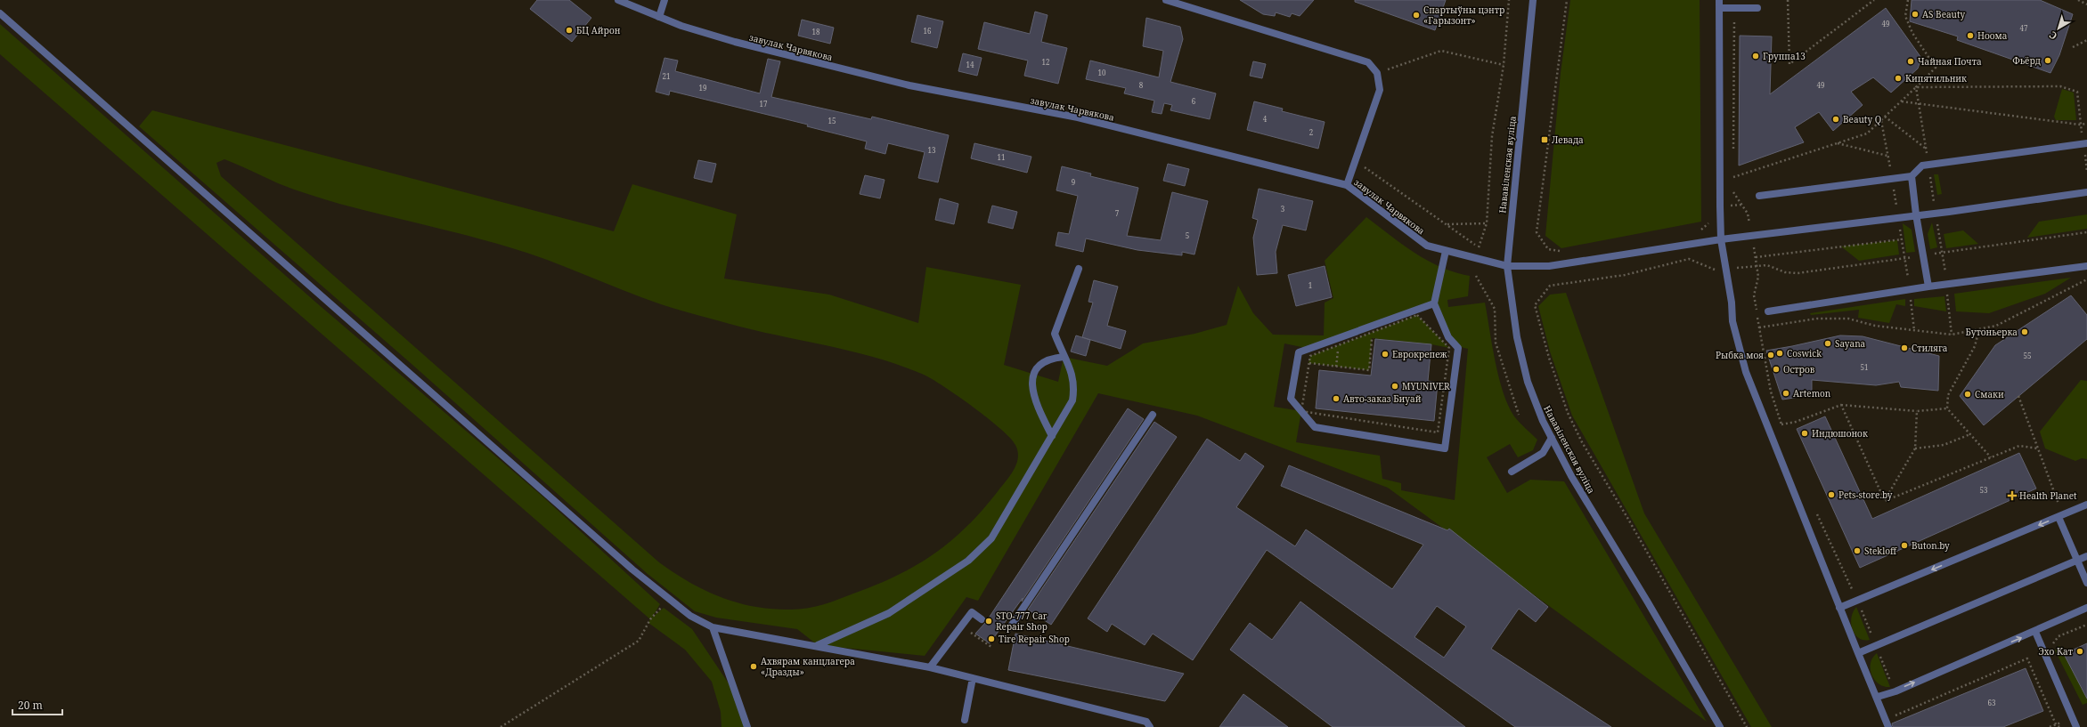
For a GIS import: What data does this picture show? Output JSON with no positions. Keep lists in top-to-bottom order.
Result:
{
  "streets": {
    "street": ["завулак Чарвякова", "Нававіленская вуліца"]
  },
  "crossings": [
    ["завулак Чарвякова", "Нававіленская вуліца"]
  ],
  "places": {
    "other": [
      "AS Beauty",
      "Спартыўны цэнтр «Гарызонт»",
      "БЦ Айрон",
      "Ноома",
      "Группа13",
      "Фьëрд",
      "Чайная Почта",
      "Кипятильник",
      "Beauty Q",
      "Бутоньерка",
      "Sayana",
      "Стиляга",
      "Coswick",
      "Еврокрепеж",
      "Рыбка моя",
      "Остров",
      "MYUNIVER",
      "Artemon",
      "Смаки",
      "Авто-заказ Биуай",
      "Индюшонок",
      "Pets-store.by",
      "Buton.by",
      "Stekloff",
      "STO-777 Car Repair Shop",
      "Tire Repair Shop",
      "Эхо Кат",
      "Ахвярам канцлагера «Дразды»"
    ],
    "transit": ["Левада"],
    "health": ["Health Planet"]
  },
  "house_numbers": [
    "49",
    "47",
    "16",
    "18",
    "12",
    "14",
    "10",
    "21",
    "8",
    "49",
    "19",
    "6",
    "17",
    "4",
    "15",
    "2",
    "13",
    "11",
    "9",
    "3",
    "7",
    "5",
    "1",
    "55",
    "51",
    "53",
    "63"
  ],
  "scale_bar": "20 m",
  "north": "bottom left"
}
